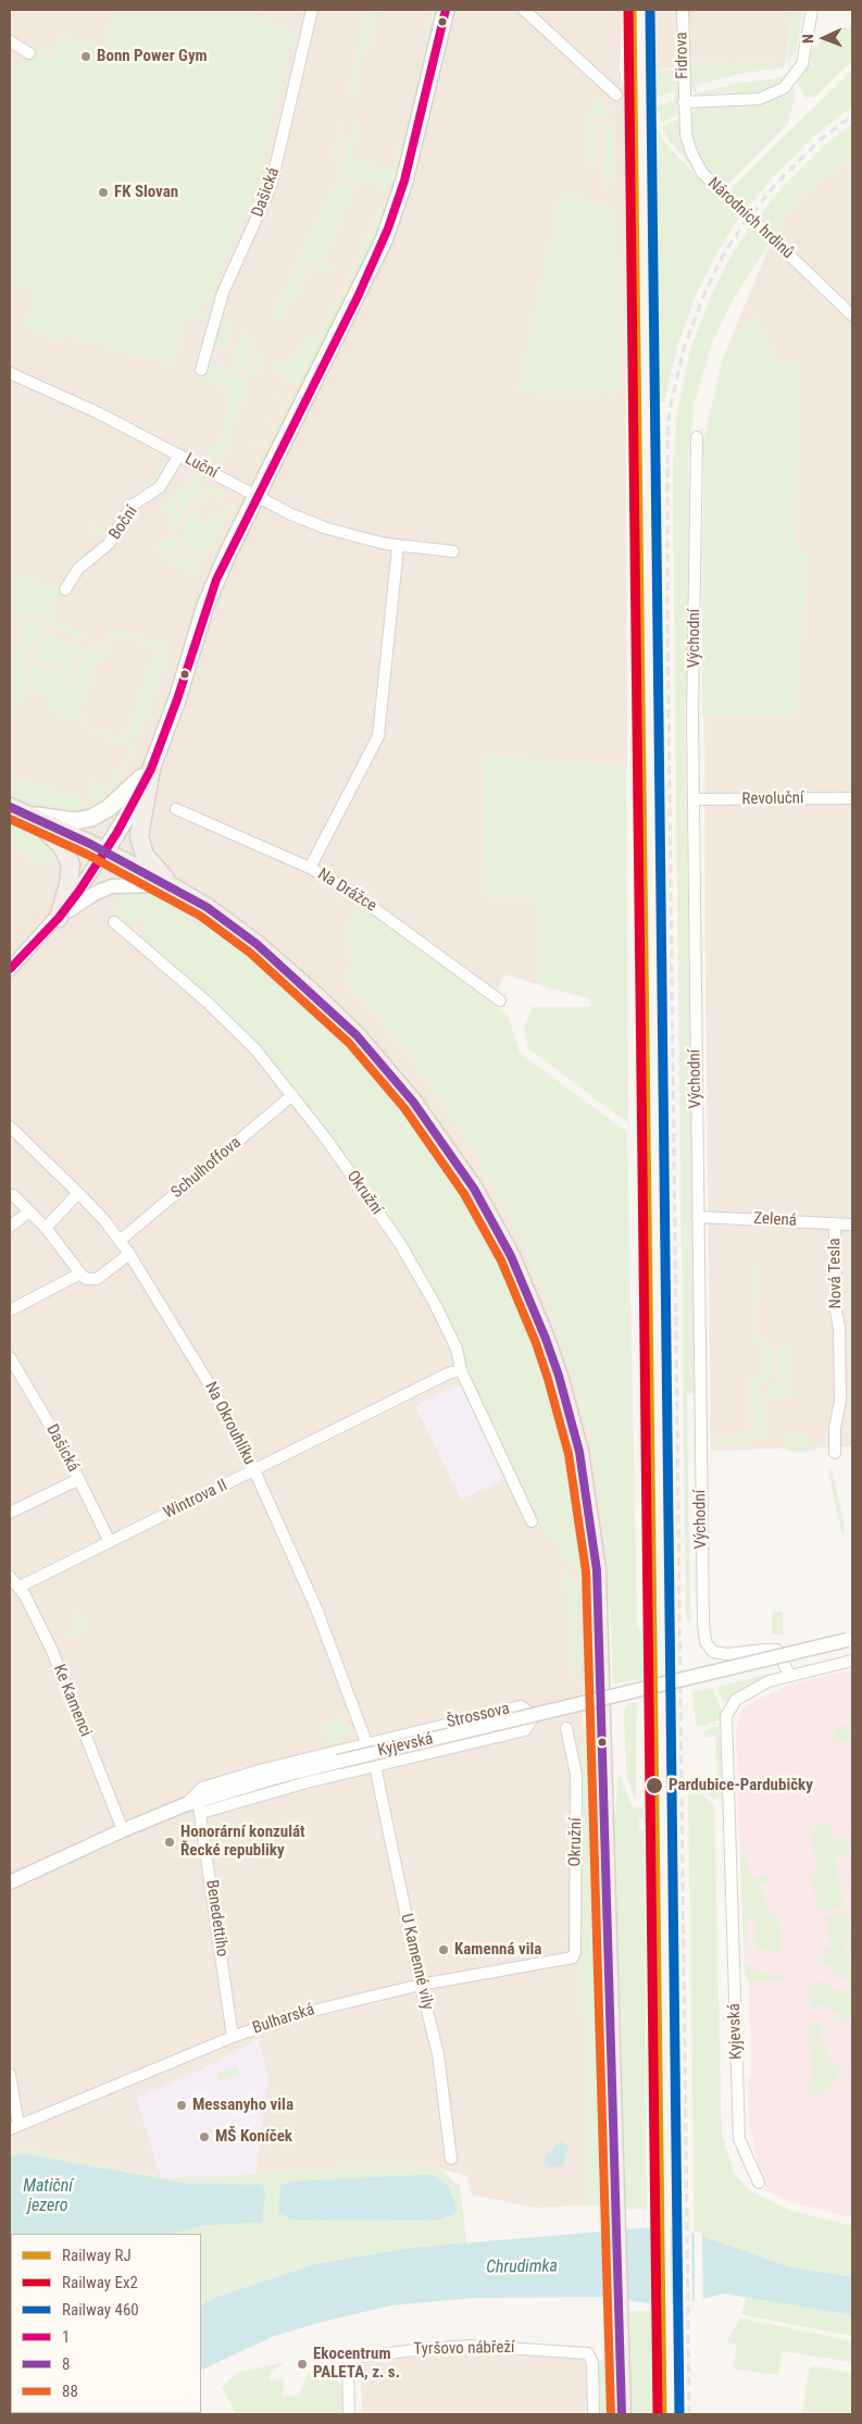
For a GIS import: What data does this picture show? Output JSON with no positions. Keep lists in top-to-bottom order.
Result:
{
  "streets": {
    "street": [
      "Fidrova",
      "Dašická",
      "Národních hrdinů",
      "Luční",
      "Boční",
      "Východní",
      "Revoluční",
      "Na Drážce",
      "Schulhoffova",
      "Okružní",
      "Zelená",
      "Nová Tesla",
      "Na Okrouhlíku",
      "Wintrova II",
      "Ke Kamenci",
      "Štrossova",
      "Kyjevská",
      "Benedettiho",
      "U Kamenné vily",
      "Bulharská",
      "Tyršovo nábřeží"
    ]
  },
  "crossings": [
    ["Fidrova", "Národních hrdinů"],
    ["Dašická", "Wintrova II"],
    ["Luční", "Boční"],
    ["Východní", "Revoluční"],
    ["Východní", "Zelená"],
    ["Východní", "Kyjevská"],
    ["Schulhoffova", "Okružní"],
    ["Schulhoffova", "Na Okrouhlíku"],
    ["Okružní", "Wintrova II"],
    ["Okružní", "Bulharská"],
    ["Zelená", "Nová Tesla"],
    ["Na Okrouhlíku", "Wintrova II"],
    ["Na Okrouhlíku", "Štrossova"],
    ["Na Okrouhlíku", "U Kamenné vily"],
    ["Wintrova II", "Ke Kamenci"],
    ["Ke Kamenci", "Štrossova"],
    ["Štrossova", "Kyjevská"],
    ["Štrossova", "Benedettiho"],
    ["Štrossova", "U Kamenné vily"],
    ["Benedettiho", "Bulharská"],
    ["U Kamenné vily", "Bulharská"]
  ],
  "water": ["Matiční jezero", "Chrudimka"],
  "places": [
    "Bonn Power Gym",
    "FK Slovan",
    "Pardubice-Pardubičky",
    "Honorární konzulát Řecké republiky",
    "Kamenná vila",
    "Messanyho vila",
    "MŠ Koníček",
    "Ekocentrum PALETA, z. s."
  ],
  "lines": [
    "rail line RJ",
    "rail line Ex2",
    "rail line 460",
    "transit line 1",
    "transit line 8",
    "transit line 88"
  ],
  "legend": [
    "Railway RJ",
    "Railway Ex2",
    "Railway 460",
    "1",
    "8",
    "88"
  ],
  "north": "left"
}
